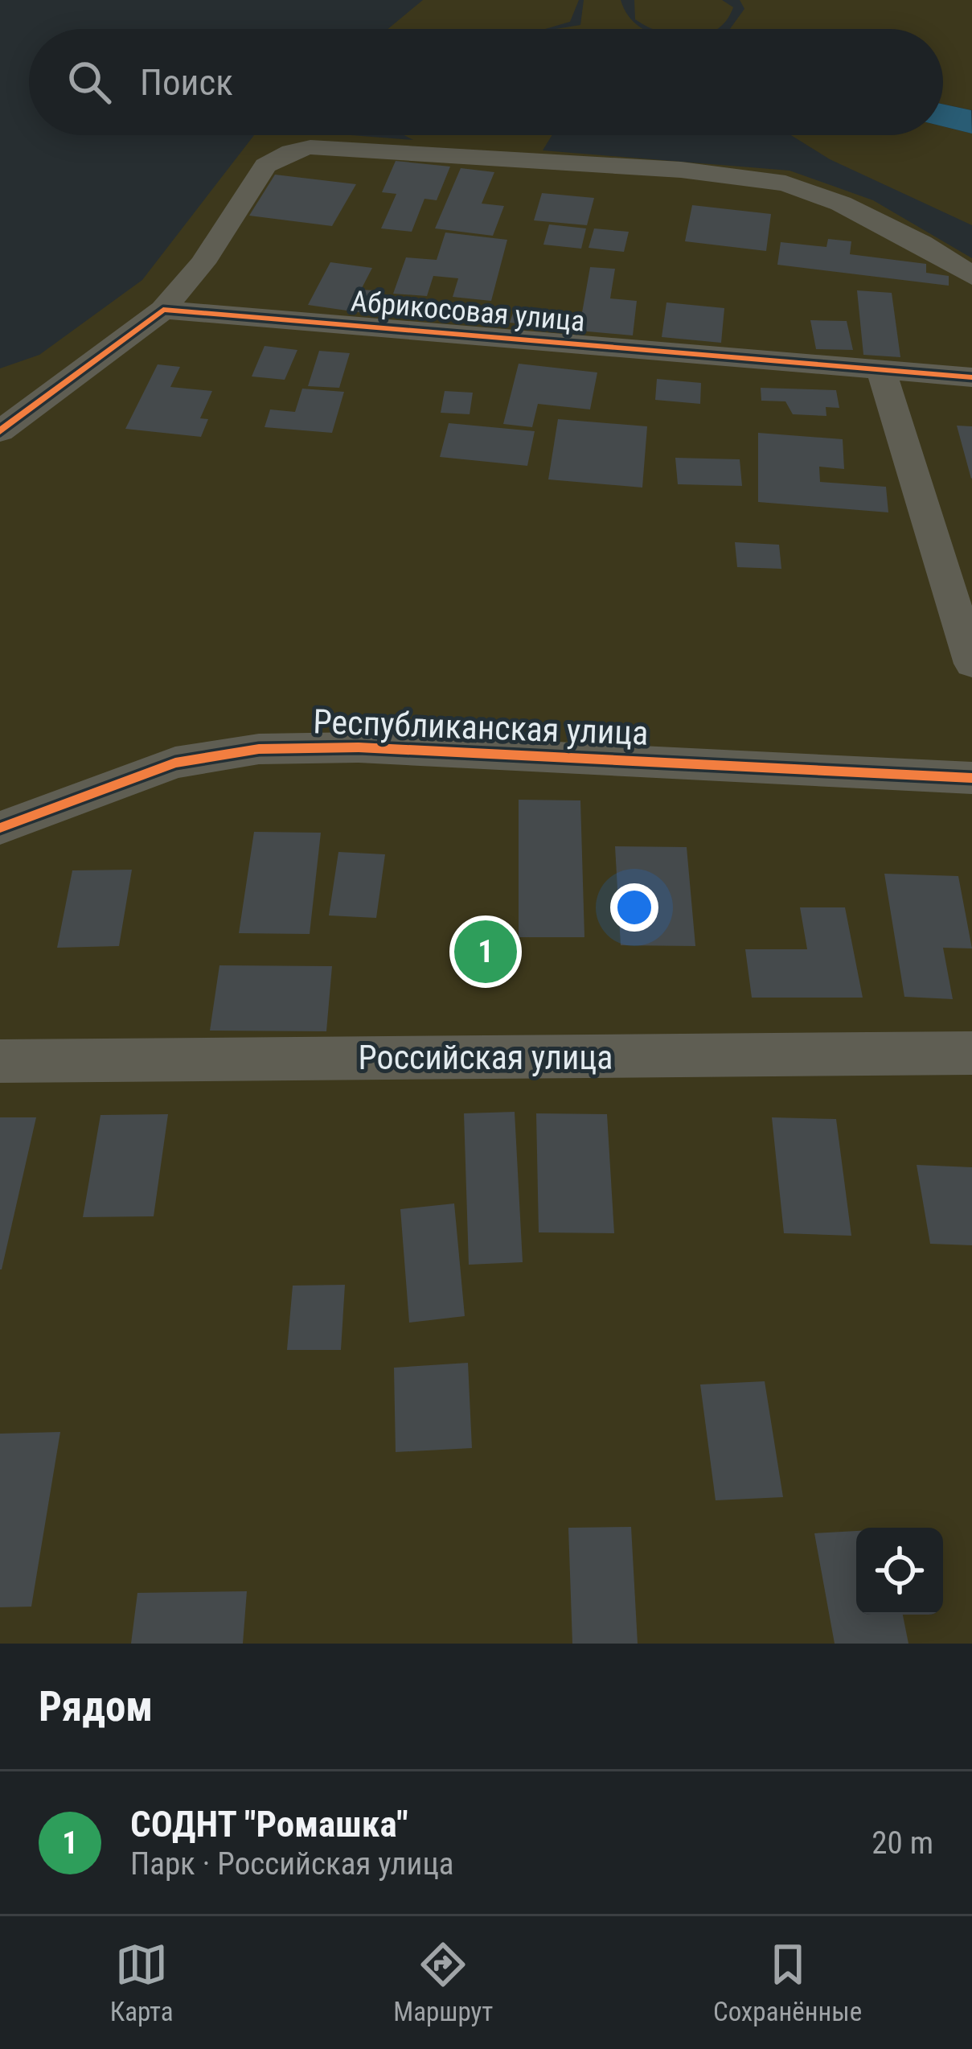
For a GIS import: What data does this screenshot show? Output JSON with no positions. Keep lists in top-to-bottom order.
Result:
{
  "streets": {
    "street": ["Абрикосовая улица", "Республиканская улица", "Российская улица"]
  },
  "page": {
    "search": "Поиск",
    "pins": "1",
    "heading": "Рядом",
    "list": [
      {
        "mark": "1",
        "name": "СОДНТ \"Ромашка\"",
        "note": "Парк · Российская улица",
        "value": "20 m"
      }
    ],
    "nav": ["Карта", "Маршрут", "Сохранённые"]
  }
}
